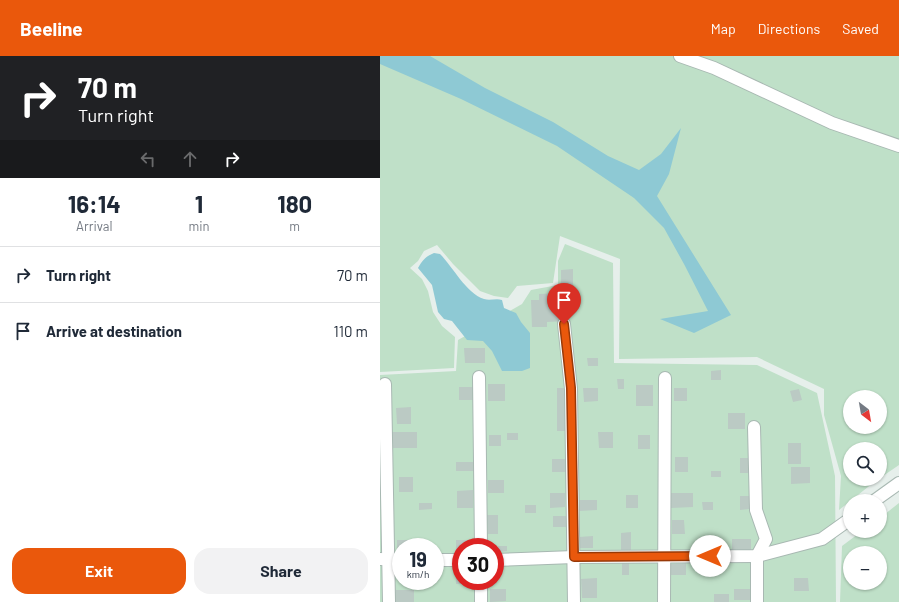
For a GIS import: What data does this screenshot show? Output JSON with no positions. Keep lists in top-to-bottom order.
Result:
{
  "north": "bottom right",
  "page": {
    "header": "Beeline",
    "nav": ["Map", "Directions", "Saved"],
    "turn": ["70 m", "Turn right"],
    "eta": [
      "16:14",
      "Arrival",
      "1",
      "min",
      "180",
      "m"
    ],
    "list": [
      {
        "name": "Turn right",
        "value": "70 m"
      },
      {
        "name": "Arrive at destination",
        "value": "110 m"
      }
    ],
    "map_buttons": ["+", "−"],
    "speed": "19 km/h",
    "limit": "30",
    "buttons": ["Exit", "Share"]
  }
}
